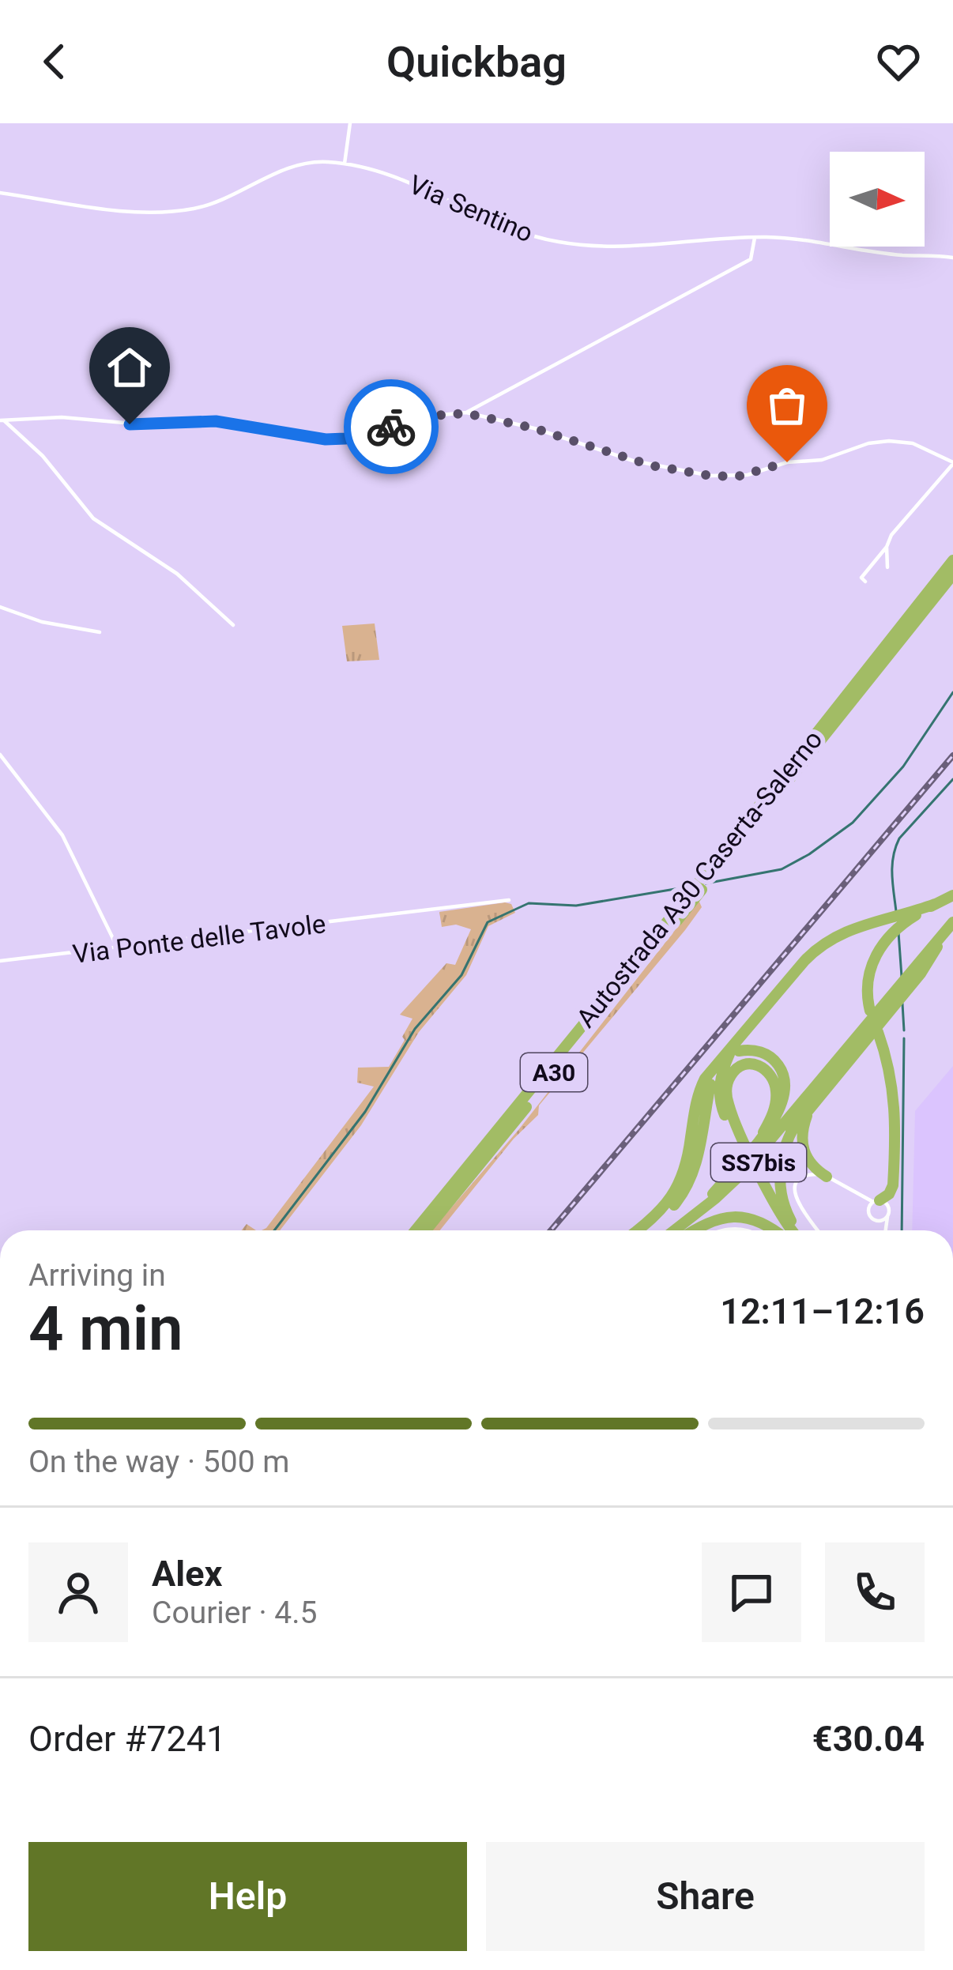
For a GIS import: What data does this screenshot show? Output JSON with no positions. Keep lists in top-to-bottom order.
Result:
{
  "streets": {
    "highway": ["Autostrada A30 Caserta-Salerno", "A30", "SS7bis"],
    "street": ["Via Sentino", "Via Ponte delle Tavole"]
  },
  "north": "right",
  "page": {
    "header": "Quickbag",
    "heading": ["4 min", "Arriving in", "12:11–12:16"],
    "panel": [
      "Alex",
      "Courier · 4.5",
      "Order #7241",
      "€30.04"
    ],
    "bar": "On the way · 500 m",
    "buttons": ["Help", "Share"]
  }
}
